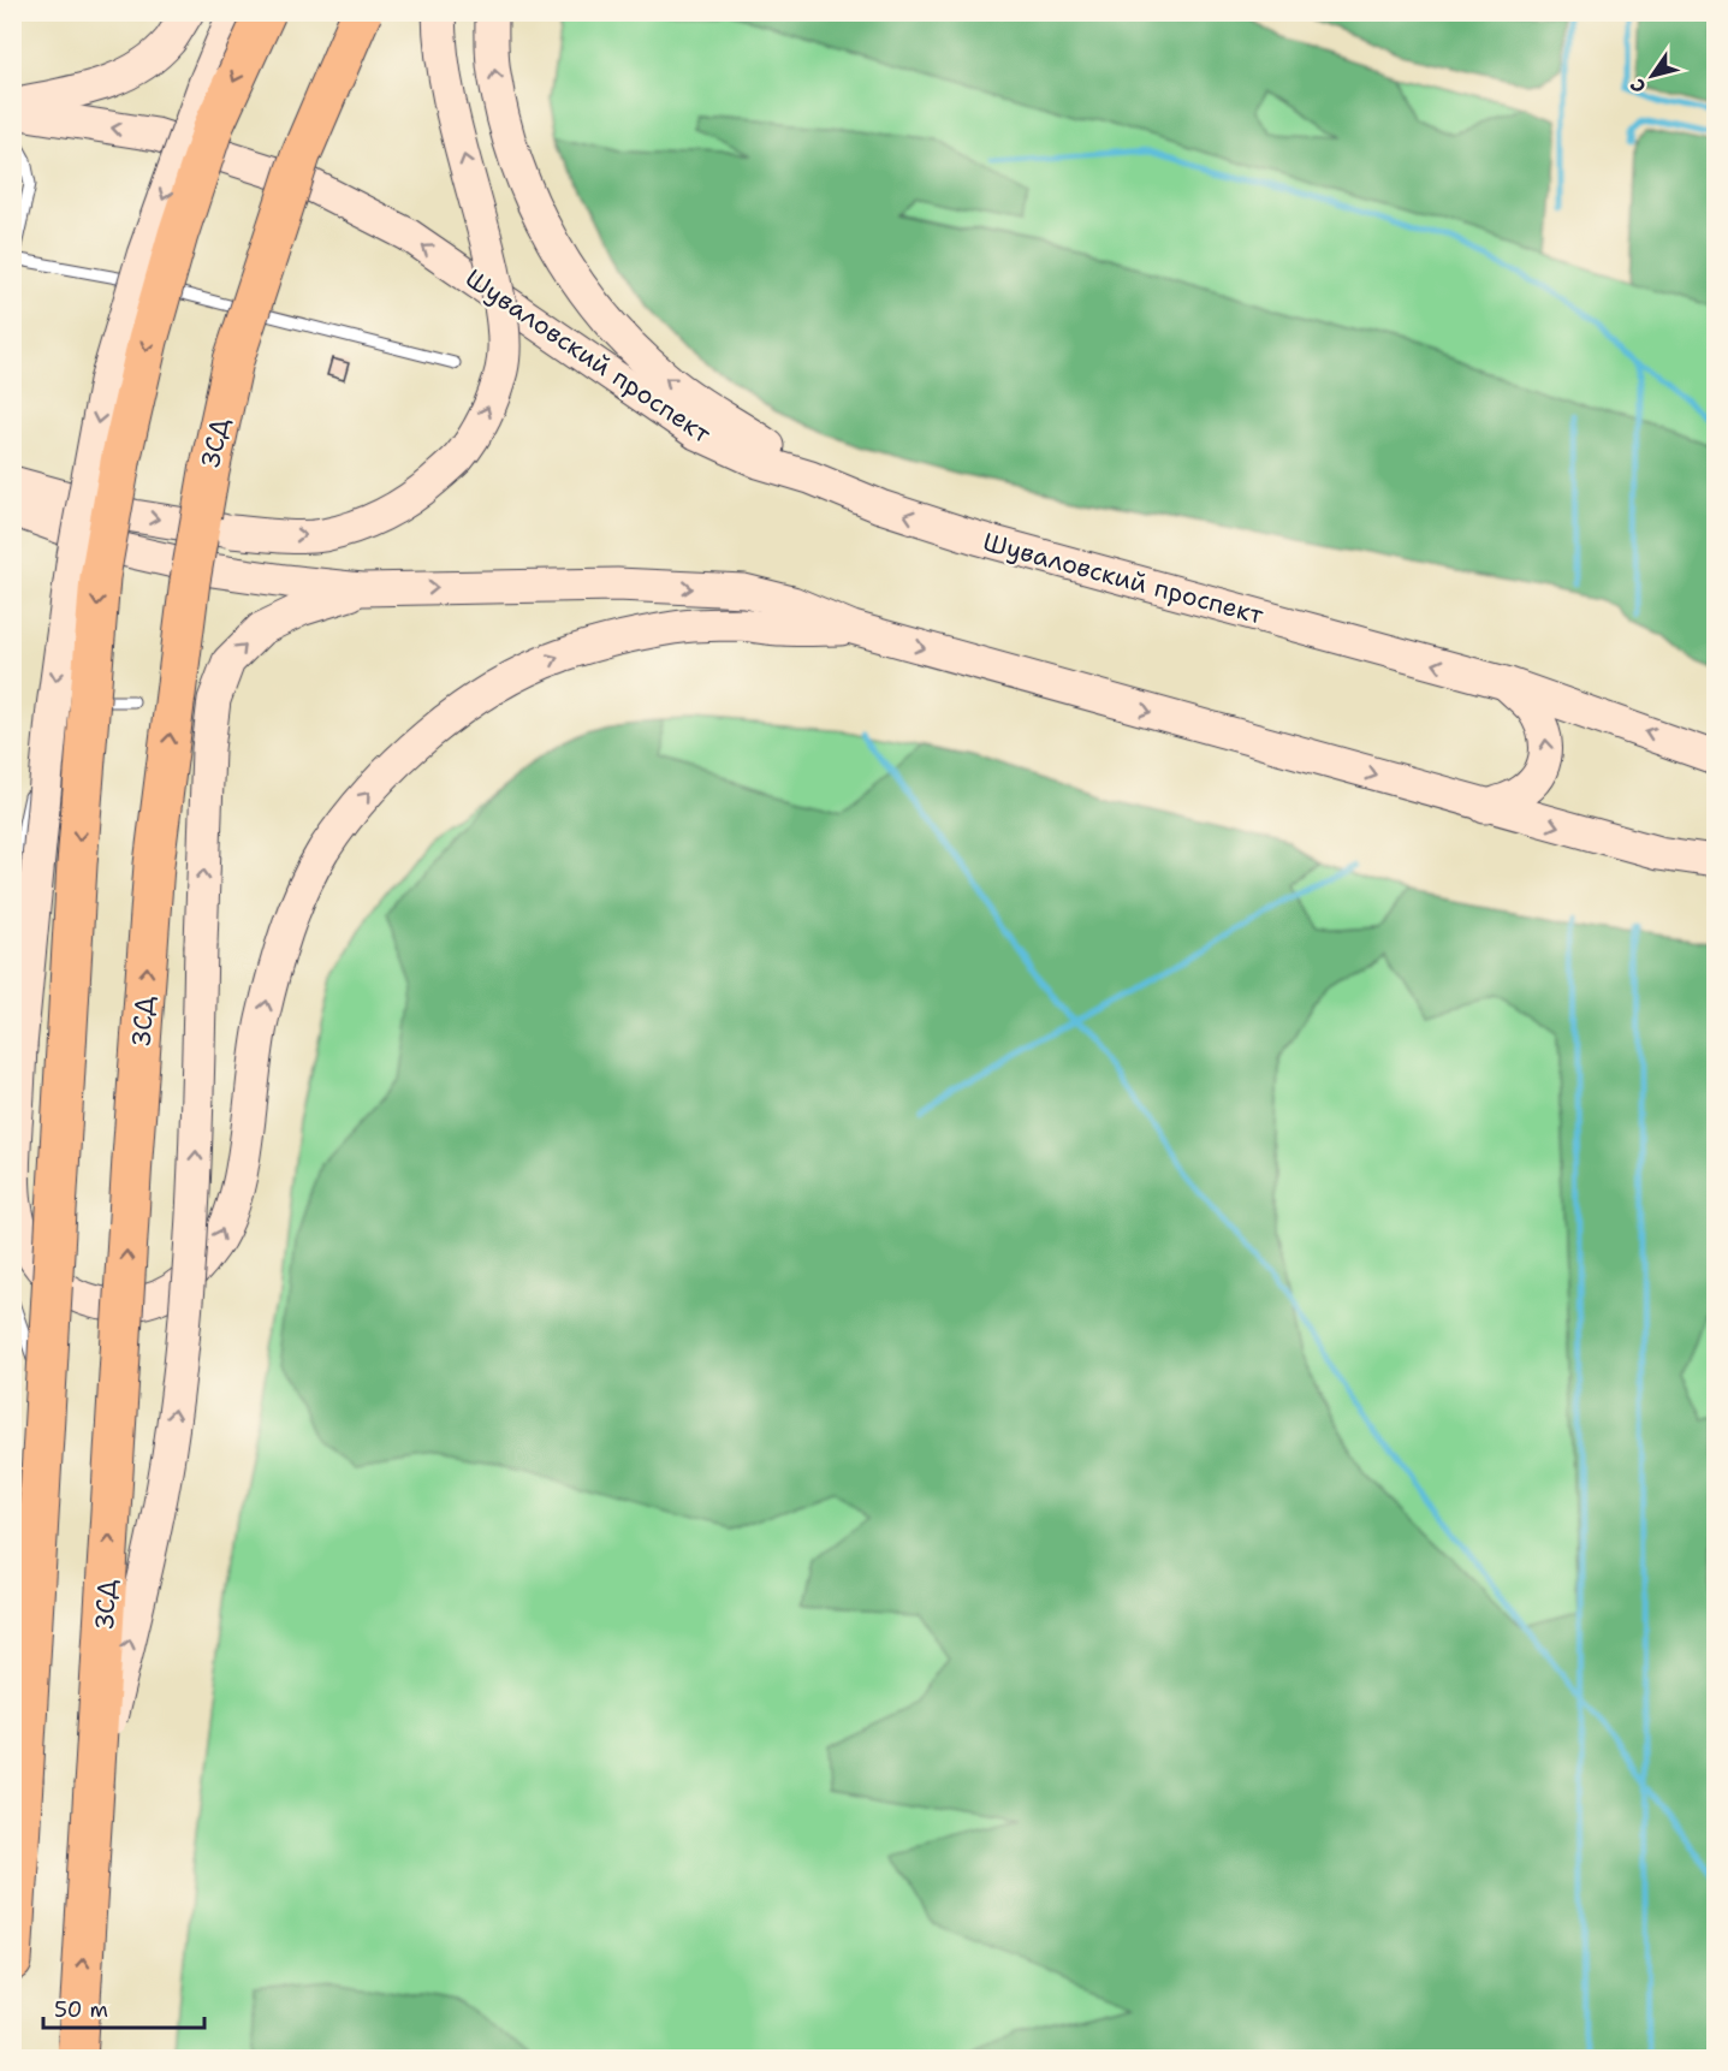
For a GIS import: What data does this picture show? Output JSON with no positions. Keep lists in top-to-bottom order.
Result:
{
  "streets": {
    "highway": ["ЗСД"],
    "main road": ["Шуваловский проспект"]
  },
  "scale_bar": "50 m",
  "north": "bottom left"
}
